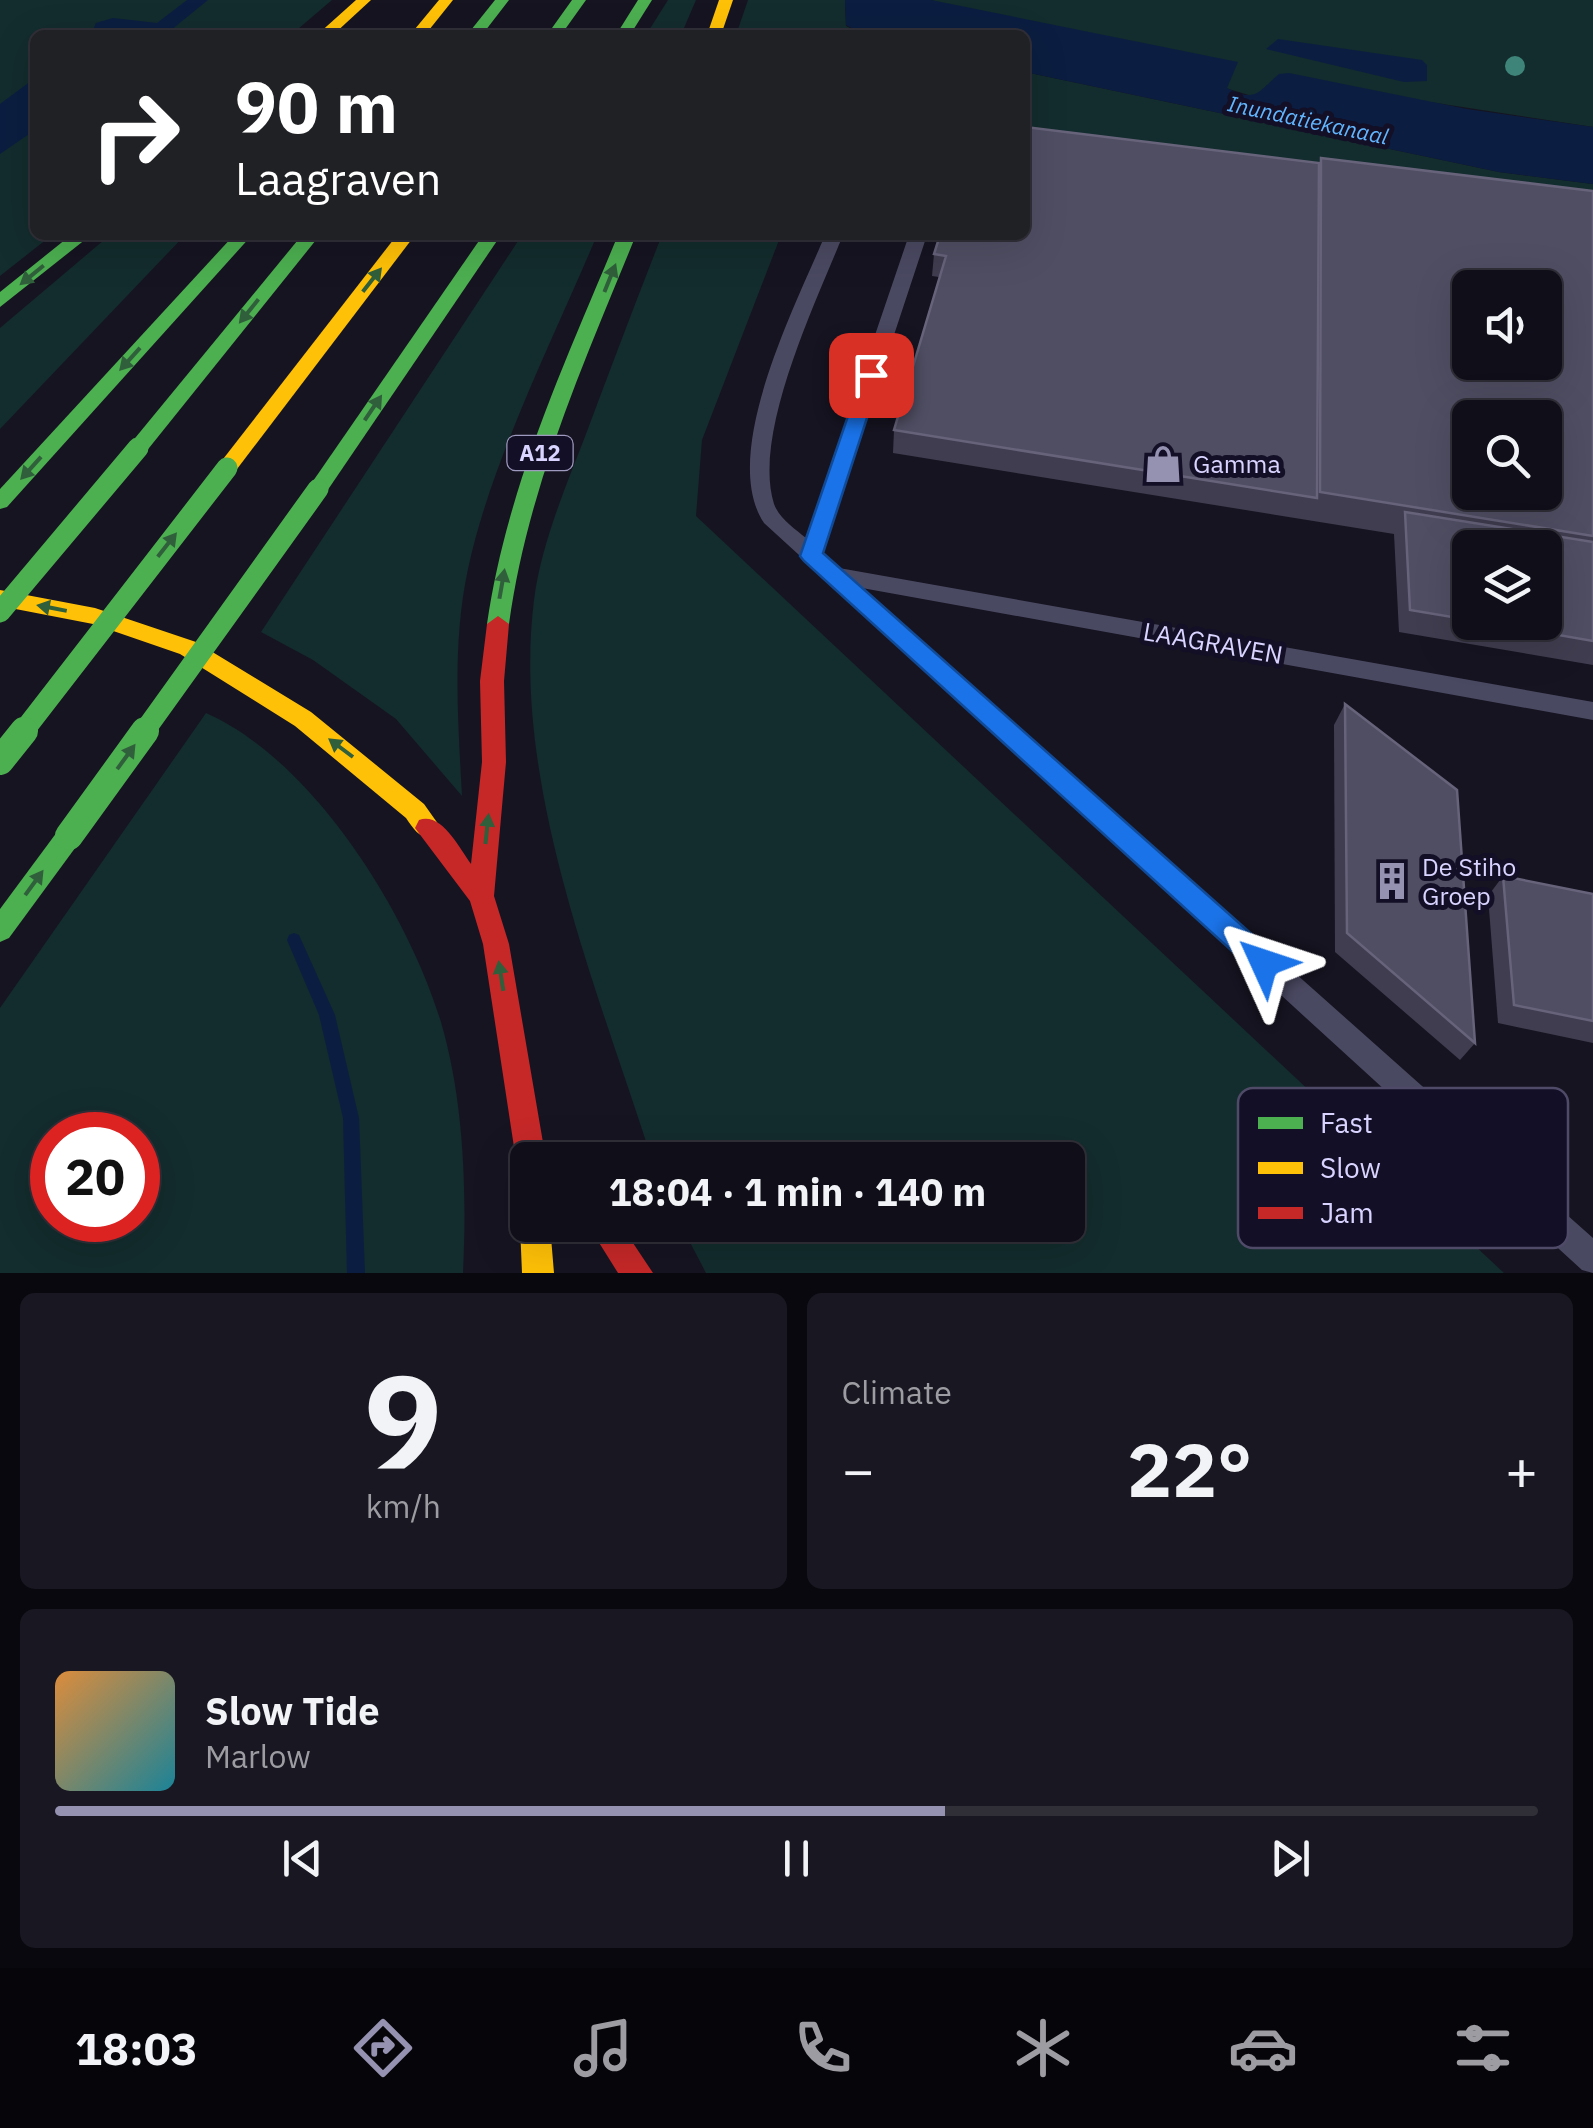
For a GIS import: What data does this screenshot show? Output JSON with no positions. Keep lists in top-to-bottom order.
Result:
{
  "streets": {
    "main road": ["A12"],
    "lane": ["LAAGRAVEN"]
  },
  "water": ["Inundatiekanaal"],
  "places": {
    "shop": ["Gamma"],
    "building": ["De Stiho Groep"]
  },
  "legend": ["Fast", "Slow", "Jam"],
  "page": {
    "turn": ["90 m", "Laagraven"],
    "limit": "20",
    "trip": "18:04 · 1 min · 140 m",
    "tile": [
      ["9", "km/h"],
      "Climate"
    ],
    "heat": ["−", "22°", "+"],
    "song": ["Slow Tide", "Marlow"],
    "tabs": "18:03"
  }
}
